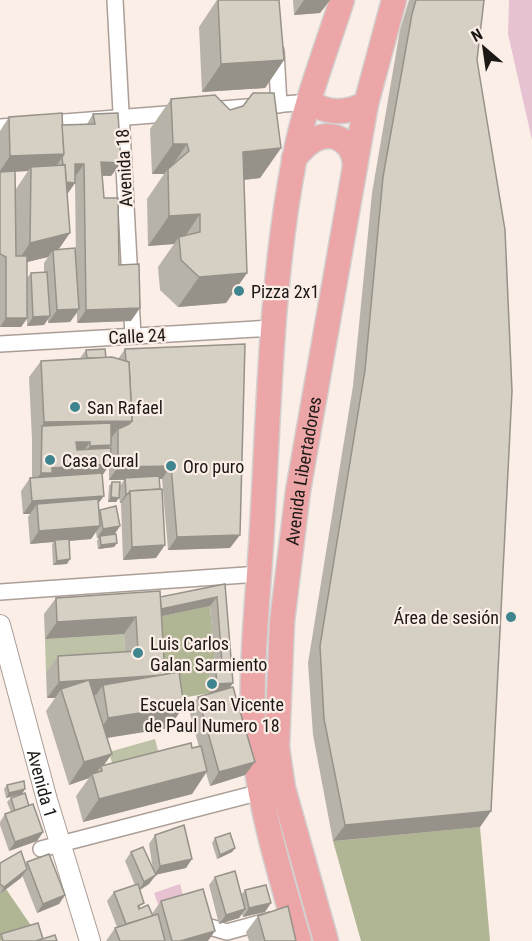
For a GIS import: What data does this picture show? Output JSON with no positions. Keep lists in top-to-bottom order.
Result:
{
  "streets": {
    "main road": ["Avenida Libertadores"],
    "street": ["Avenida 18", "Calle 24", "Avenida 1"]
  },
  "crossings": [
    ["Avenida 18", "Calle 24"],
    ["Calle 24", "Avenida Libertadores"]
  ],
  "places": [
    "Pizza 2x1",
    "San Rafael",
    "Casa Cural",
    "Oro puro",
    "Área de sesión",
    "Luis Carlos Galan Sarmiento",
    "Escuela San Vicente de Paul Numero 18"
  ],
  "north": "top left"
}
